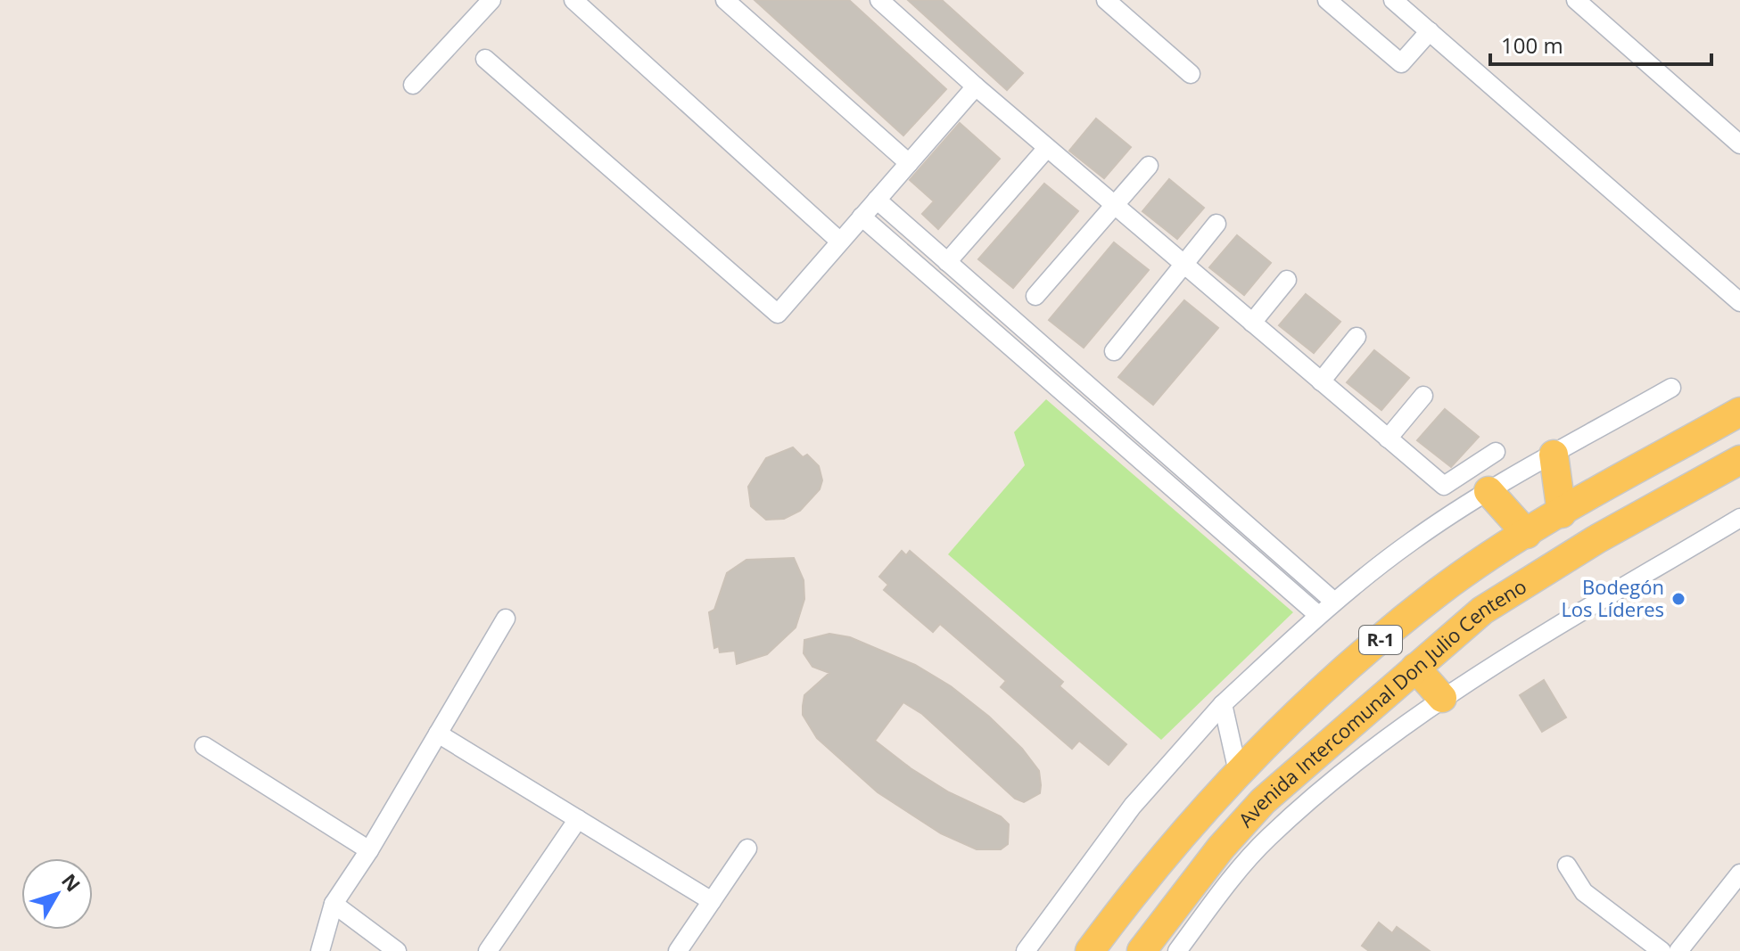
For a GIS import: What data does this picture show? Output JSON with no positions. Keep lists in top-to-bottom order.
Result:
{
  "streets": {
    "main road": ["R-1", "Avenida Intercomunal Don Julio Centeno"]
  },
  "places": ["Bodegón Los Líderes"],
  "scale_bar": "100 m",
  "north": "top right"
}
